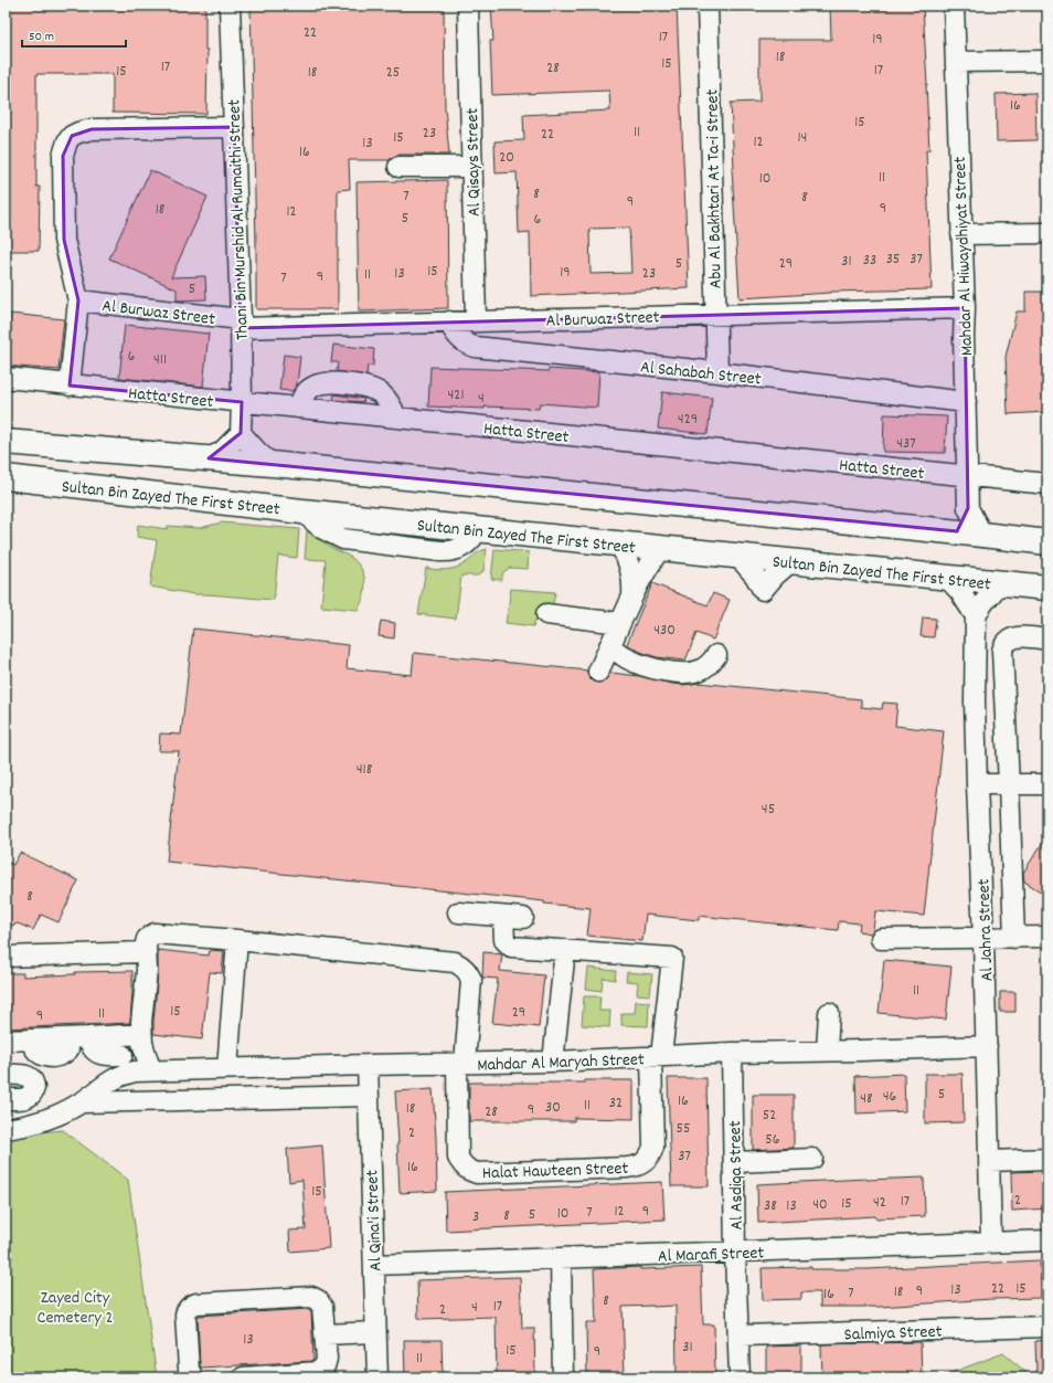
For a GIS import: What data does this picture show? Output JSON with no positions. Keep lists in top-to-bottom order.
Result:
{
  "streets": {
    "main road": ["Sultan Bin Zayed The First Street"],
    "street": [
      "Al Qisays Street",
      "Abu Al Bakhtari At Ta-i Street",
      "Thani Bin Murshid Al Rumaithi Street",
      "Mahdar Al Hiwaydhiyat Street",
      "Al Burwaz Street",
      "Al Sahabah Street",
      "Hatta Street",
      "Al Jahra Street",
      "Mahdar Al Maryah Street",
      "Halat Hawteen Street",
      "Al Asdiqa Street",
      "Al Qina'i Street",
      "Al Marafi Street",
      "Salmiya Street"
    ]
  },
  "crossings": [
    ["Al Qisays Street", "Al Burwaz Street"],
    ["Abu Al Bakhtari At Ta-i Street", "Al Burwaz Street"],
    ["Abu Al Bakhtari At Ta-i Street", "Al Sahabah Street"],
    ["Thani Bin Murshid Al Rumaithi Street", "Al Burwaz Street"],
    ["Thani Bin Murshid Al Rumaithi Street", "Hatta Street"],
    ["Mahdar Al Hiwaydhiyat Street", "Al Burwaz Street"],
    ["Mahdar Al Hiwaydhiyat Street", "Al Sahabah Street"],
    ["Mahdar Al Hiwaydhiyat Street", "Hatta Street"],
    ["Al Burwaz Street", "Al Sahabah Street"],
    ["Al Jahra Street", "Mahdar Al Maryah Street"],
    ["Al Jahra Street", "Al Marafi Street"],
    ["Mahdar Al Maryah Street", "Halat Hawteen Street"],
    ["Mahdar Al Maryah Street", "Al Asdiqa Street"],
    ["Mahdar Al Maryah Street", "Al Qina'i Street"],
    ["Al Asdiqa Street", "Al Marafi Street"],
    ["Al Asdiqa Street", "Salmiya Street"],
    ["Al Qina'i Street", "Al Marafi Street"]
  ],
  "parks": ["Zayed City Cemetery 2"],
  "house_numbers": [
    "22",
    "17",
    "19",
    "18",
    "15",
    "17",
    "28",
    "17",
    "15",
    "18",
    "25",
    "16",
    "15",
    "11",
    "23",
    "22",
    "15",
    "14",
    "12",
    "13",
    "16",
    "20",
    "11",
    "10",
    "8",
    "7",
    "8",
    "9",
    "9",
    "18",
    "12",
    "5",
    "6",
    "35",
    "37",
    "33",
    "31",
    "5",
    "29",
    "15",
    "19",
    "13",
    "23",
    "11",
    "9",
    "7",
    "5",
    "6",
    "411",
    "421",
    "4",
    "429",
    "437",
    "430",
    "418",
    "45",
    "8",
    "11",
    "15",
    "29",
    "11",
    "9",
    "5",
    "46",
    "48",
    "16",
    "32",
    "11",
    "30",
    "18",
    "9",
    "28",
    "52",
    "55",
    "2",
    "56",
    "37",
    "16",
    "15",
    "2",
    "17",
    "42",
    "15",
    "40",
    "38",
    "13",
    "12",
    "9",
    "7",
    "10",
    "5",
    "8",
    "3",
    "22",
    "15",
    "13",
    "9",
    "18",
    "7",
    "16",
    "8",
    "17",
    "4",
    "2",
    "13",
    "31",
    "15",
    "9",
    "11"
  ],
  "scale_bar": "50 m"
}
